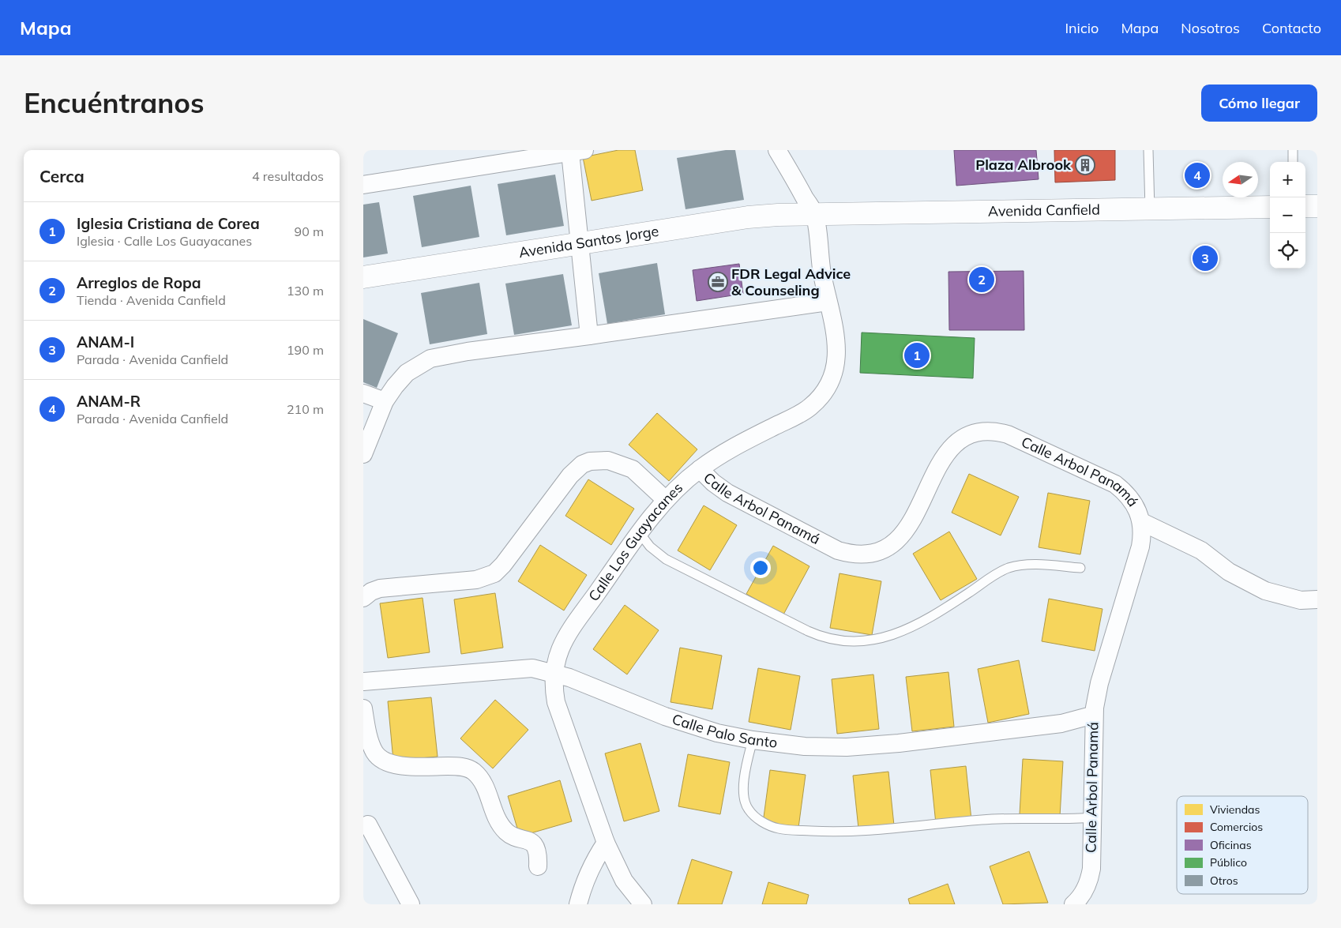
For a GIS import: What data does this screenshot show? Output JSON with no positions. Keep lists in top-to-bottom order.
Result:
{
  "streets": {
    "main road": ["Avenida Canfield", "Avenida Santos Jorge"],
    "street": ["Calle Arbol Panamá", "Calle Los Guayacanes", "Calle Palo Santo"]
  },
  "crossings": [
    ["Avenida Canfield", "Avenida Santos Jorge"],
    ["Avenida Canfield", "Calle Los Guayacanes"],
    ["Avenida Santos Jorge", "Calle Los Guayacanes"],
    ["Calle Arbol Panamá", "Calle Los Guayacanes"],
    ["Calle Arbol Panamá", "Calle Palo Santo"],
    ["Calle Los Guayacanes", "Calle Palo Santo"]
  ],
  "places": {
    "building": ["Plaza Albrook"],
    "office": ["FDR Legal Advice & Counseling"]
  },
  "legend": [
    "Viviendas",
    "Comercios",
    "Oficinas",
    "Público",
    "Otros"
  ],
  "north": "left",
  "page": {
    "header": "Mapa",
    "nav": [
      "Inicio",
      "Mapa",
      "Nosotros",
      "Contacto"
    ],
    "buttons": "Cómo llegar",
    "title": "Encuéntranos",
    "heading": ["Cerca", "4 resultados"],
    "pins": [
      "4",
      "3",
      "2",
      "1"
    ],
    "map_buttons": ["+", "−"],
    "list": [
      {
        "mark": "1",
        "name": "Iglesia Cristiana de Corea",
        "note": "Iglesia · Calle Los Guayacanes",
        "value": "90 m"
      },
      {
        "mark": "2",
        "name": "Arreglos de Ropa",
        "note": "Tienda · Avenida Canfield",
        "value": "130 m"
      },
      {
        "mark": "3",
        "name": "ANAM-I",
        "note": "Parada · Avenida Canfield",
        "value": "190 m"
      },
      {
        "mark": "4",
        "name": "ANAM-R",
        "note": "Parada · Avenida Canfield",
        "value": "210 m"
      }
    ]
  }
}
